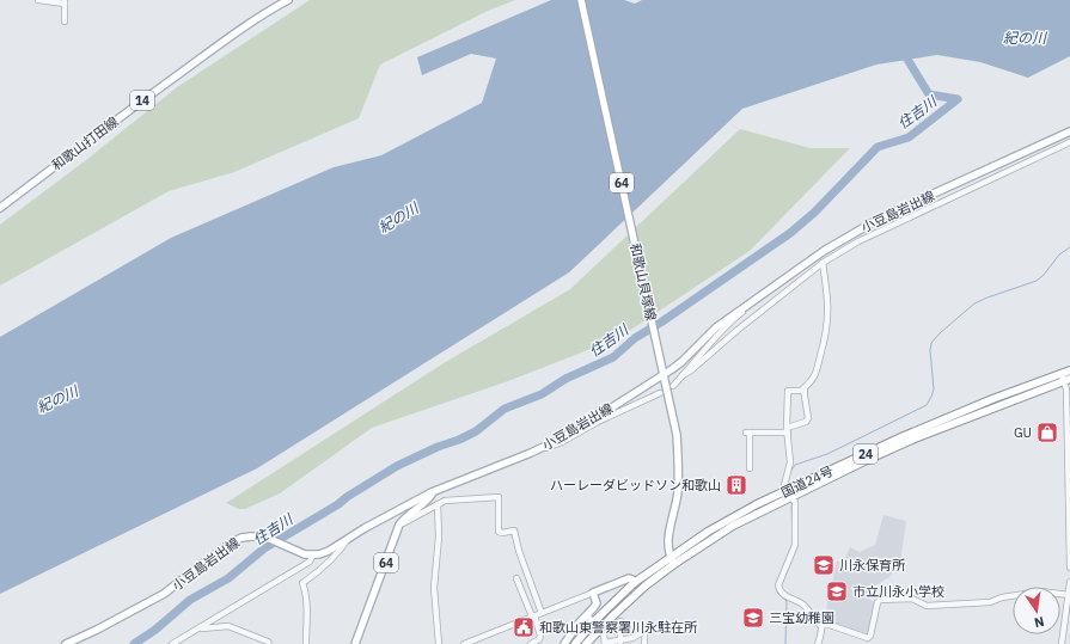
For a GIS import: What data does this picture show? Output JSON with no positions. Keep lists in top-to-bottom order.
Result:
{
  "streets": {
    "highway": ["24", "国道24号"],
    "main road": [
      "14",
      "和歌山打田線",
      "64",
      "小豆島岩出線",
      "和歌山貝塚線"
    ]
  },
  "crossings": [
    ["64", "小豆島岩出線"],
    ["小豆島岩出線", "和歌山貝塚線"],
    ["和歌山貝塚線", "国道24号"]
  ],
  "water": ["紀の川", "住吉川"],
  "places": {
    "shop": ["GU"],
    "building": ["ハーレーダビッドソン和歌山"],
    "school or university": ["川永保育所", "市立川永小学校", "三宝幼稚園"],
    "public building": ["和歌山東警察署川永駐在所"]
  },
  "north": "bottom"
}
